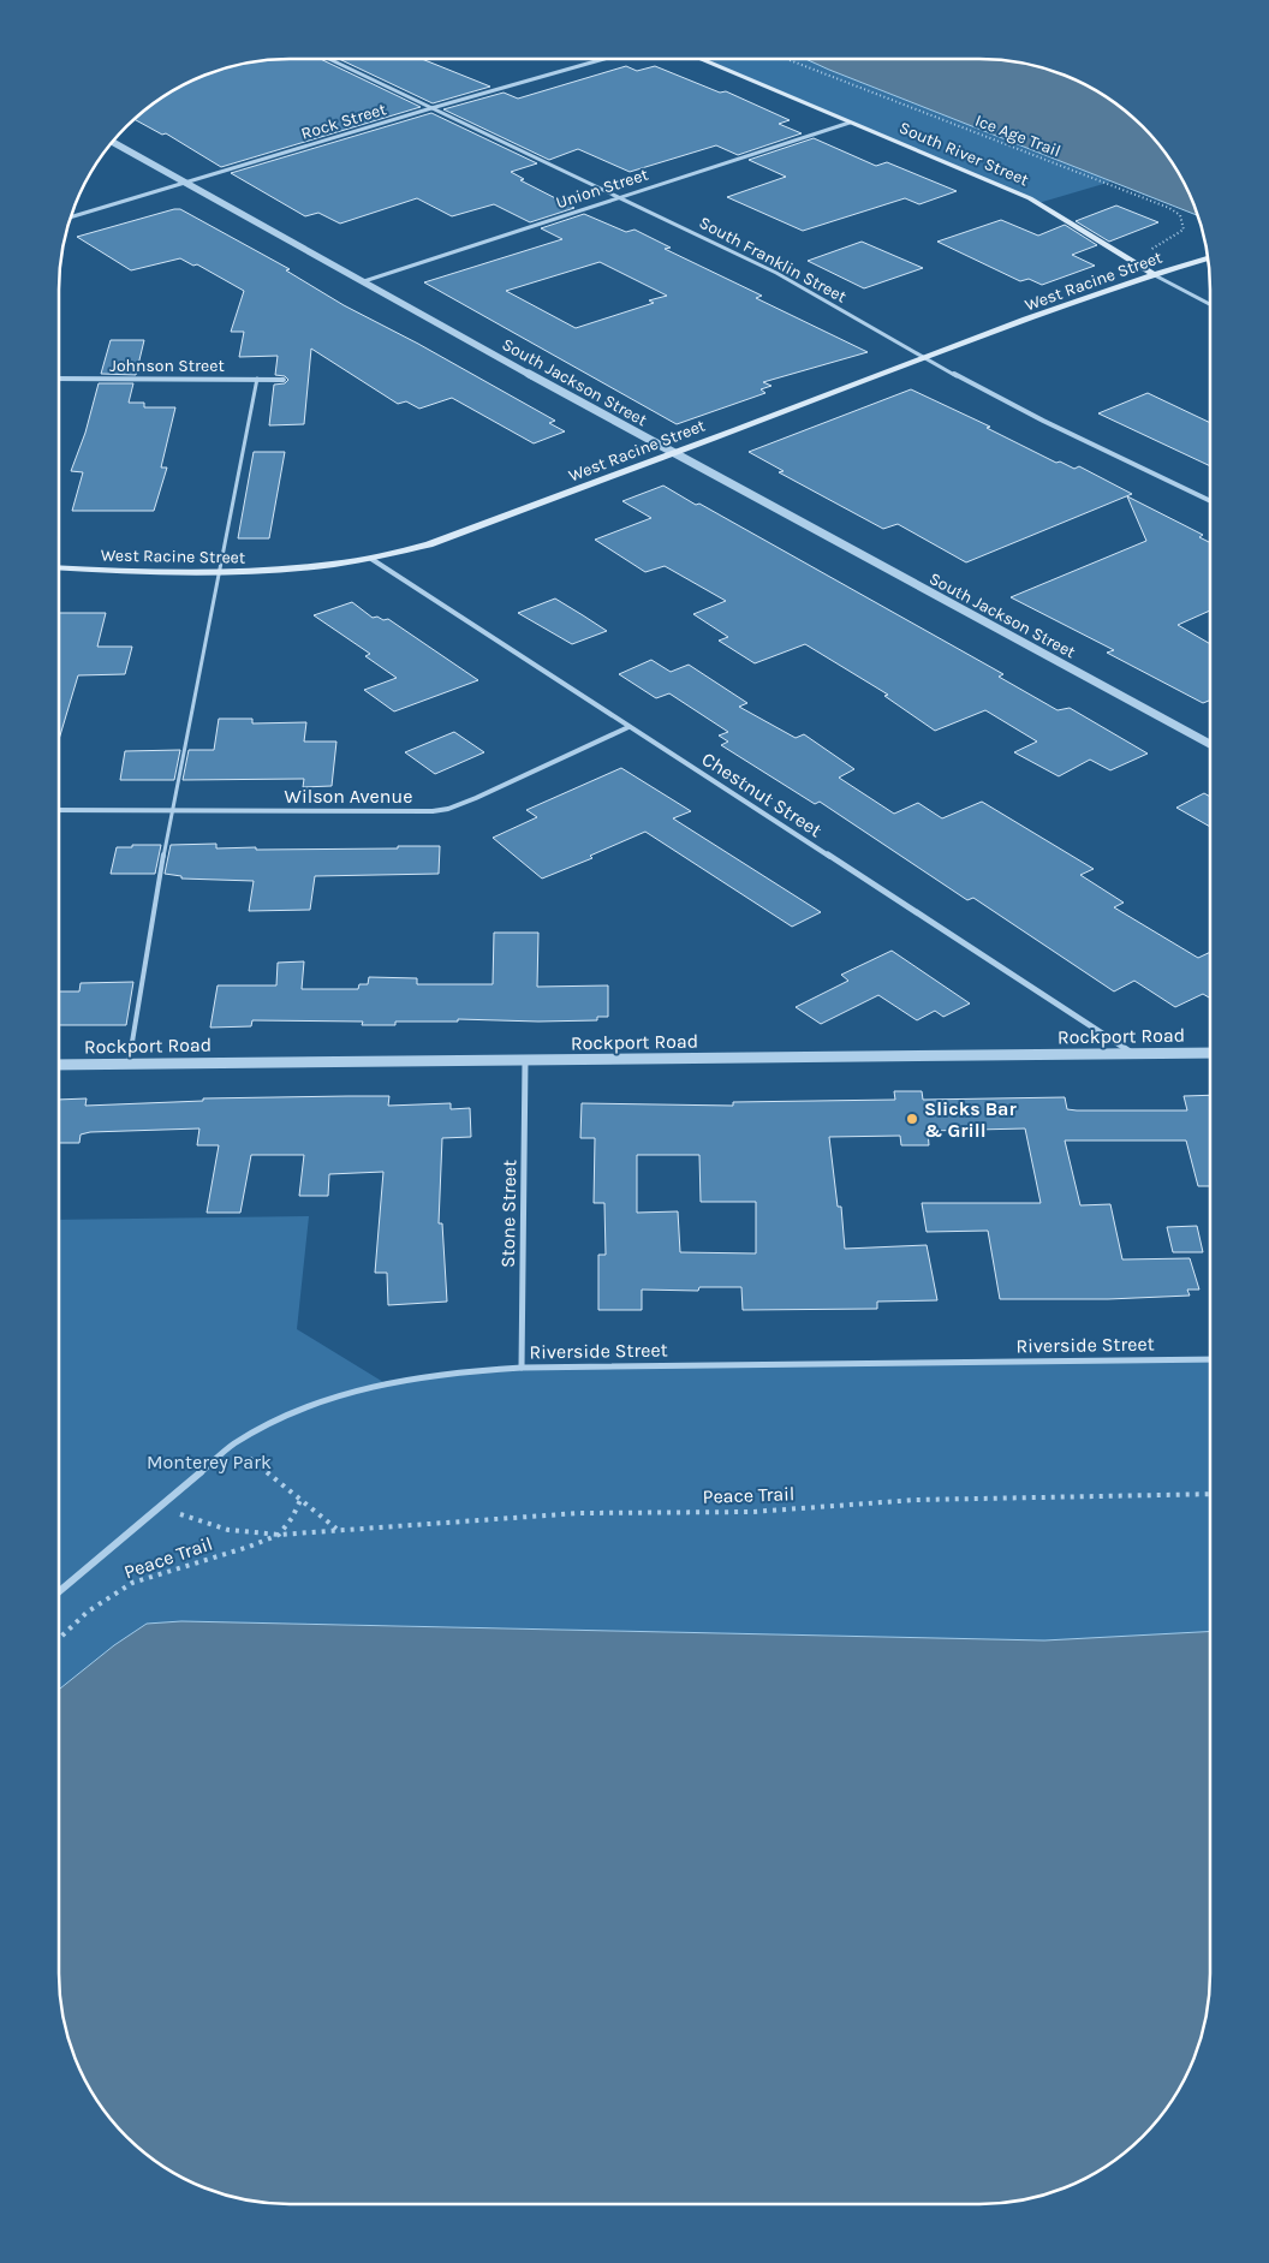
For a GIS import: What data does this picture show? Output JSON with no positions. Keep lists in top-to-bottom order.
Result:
{
  "streets": {
    "main road": ["South River Street", "West Racine Street"],
    "street": [
      "Rock Street",
      "Union Street",
      "South Franklin Street",
      "Johnson Street",
      "South Jackson Street",
      "Chestnut Street",
      "Wilson Avenue",
      "Rockport Road",
      "Stone Street",
      "Riverside Street"
    ],
    "path": ["Ice Age Trail", "Peace Trail"]
  },
  "crossings": [
    ["Rock Street", "South Franklin Street"],
    ["Rock Street", "South Jackson Street"],
    ["Ice Age Trail", "South River Street"],
    ["South River Street", "Union Street"],
    ["South River Street", "West Racine Street"],
    ["Union Street", "South Franklin Street"],
    ["Union Street", "South Jackson Street"],
    ["South Franklin Street", "West Racine Street"],
    ["West Racine Street", "South Jackson Street"],
    ["West Racine Street", "Chestnut Street"],
    ["Chestnut Street", "Wilson Avenue"],
    ["Chestnut Street", "Rockport Road"],
    ["Rockport Road", "Stone Street"],
    ["Stone Street", "Riverside Street"]
  ],
  "parks": ["Monterey Park"],
  "places": ["Slicks Bar & Grill"]
}
